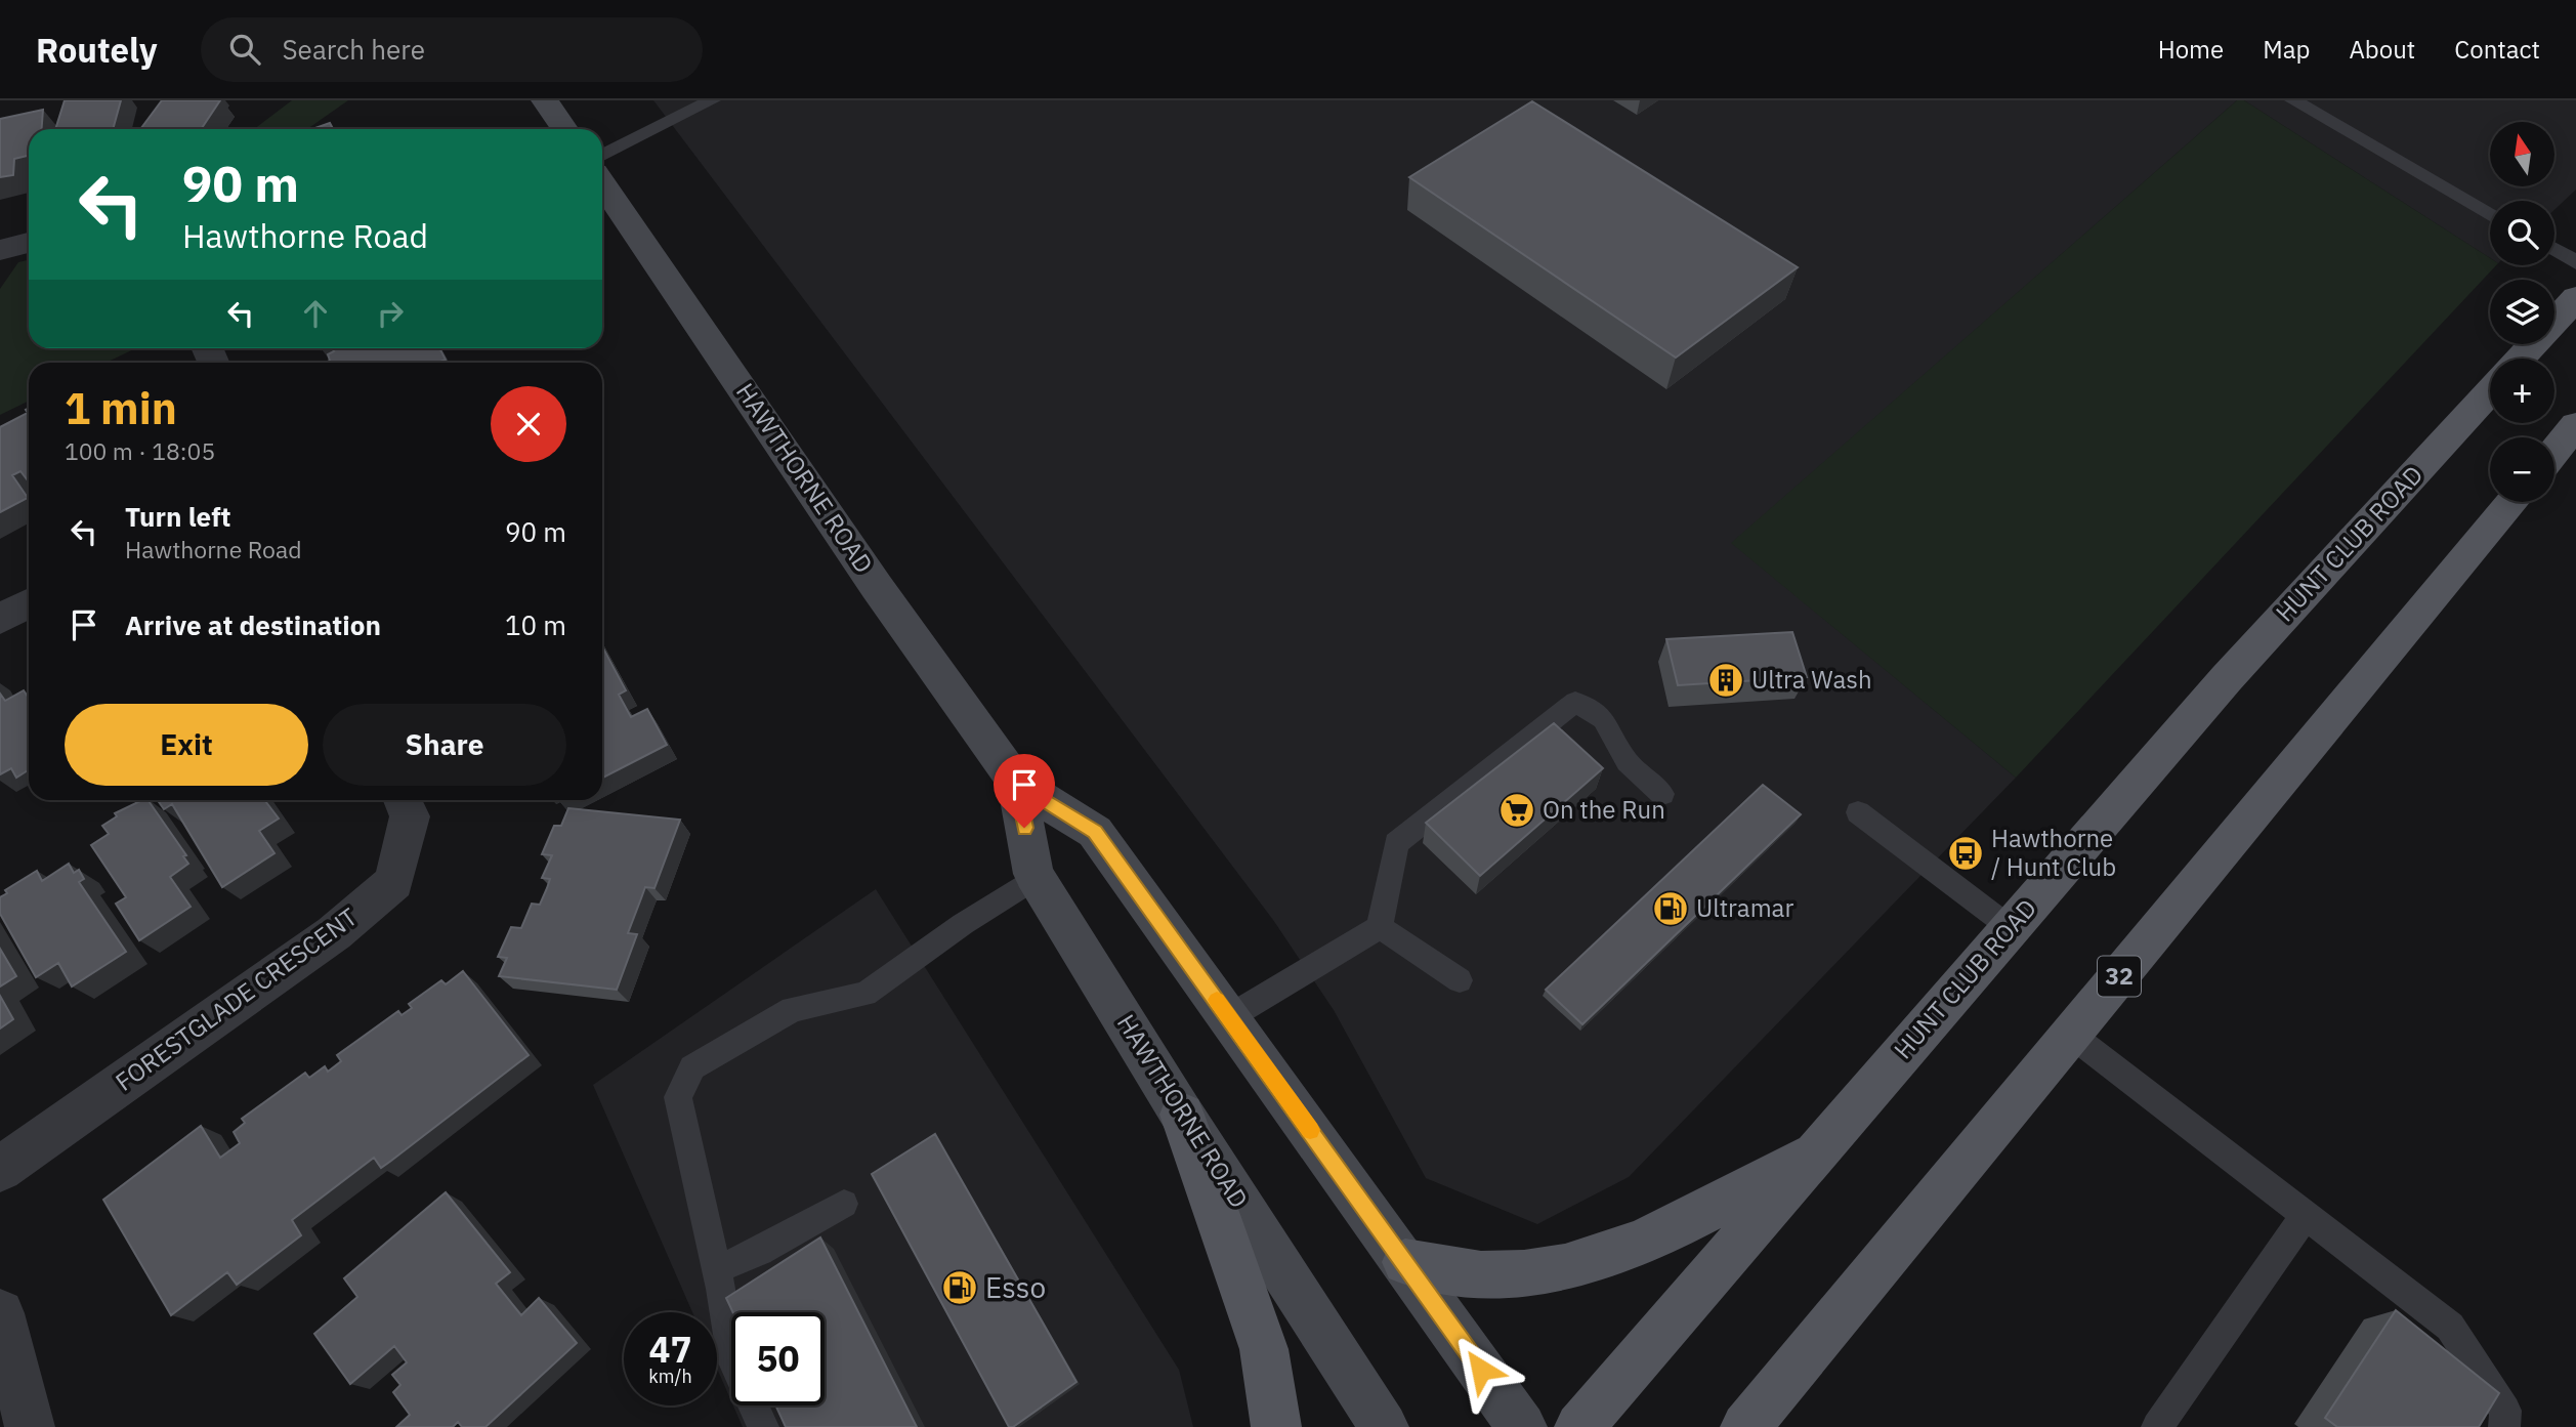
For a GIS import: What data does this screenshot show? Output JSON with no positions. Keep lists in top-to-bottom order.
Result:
{
  "streets": {
    "main road": ["HAWTHORNE ROAD", "HUNT CLUB ROAD", "32"],
    "street": ["FORESTGLADE CRESCENT"]
  },
  "places": {
    "building": ["Ultra Wash"],
    "supermarket": ["On the Run"],
    "bus stop": ["Hawthorne / Hunt Club"],
    "fuel station": ["Ultramar", "Esso"]
  },
  "north": "top",
  "page": {
    "header": "Routely",
    "search": "Search here",
    "nav": [
      "Home",
      "Map",
      "About",
      "Contact"
    ],
    "map_buttons": ["+", "−"],
    "turn": ["90 m", "Hawthorne Road"],
    "heading": ["1 min", "100 m · 18:05"],
    "list": [
      {
        "name": "Turn left",
        "note": "Hawthorne Road",
        "value": "90 m"
      },
      {
        "name": "Arrive at destination",
        "value": "10 m"
      }
    ],
    "buttons": ["Exit", "Share"],
    "speed": "47 km/h",
    "limit": "50"
  }
}
